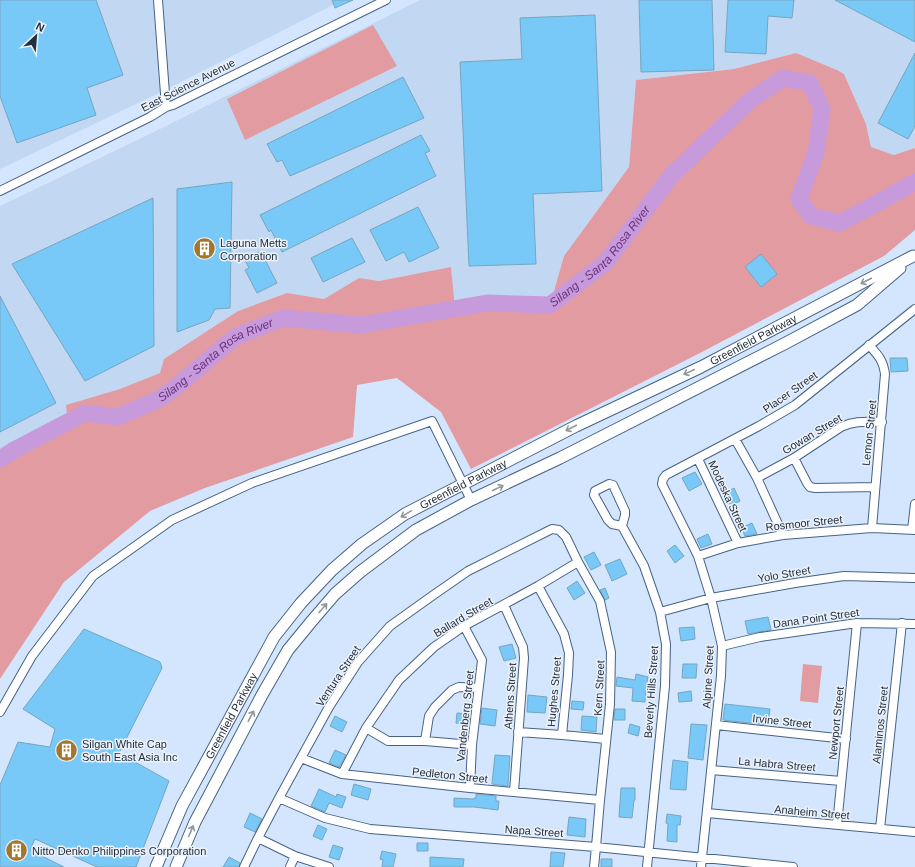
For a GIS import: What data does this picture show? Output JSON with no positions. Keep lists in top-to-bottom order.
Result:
{
  "streets": {
    "main road": ["Greenfield Parkway"],
    "street": [
      "East Science Avenue",
      "Placer Street",
      "Lemon Street",
      "Gowan Street",
      "Modeska Street",
      "Rosmoor Street",
      "Yolo Street",
      "Ballard Street",
      "Dana Point Street",
      "Ventura Street",
      "Alpine Street",
      "Kern Street",
      "Hughes Street",
      "Beverly Hills Street",
      "Athens Street",
      "Vandenberg Street",
      "Irvine Street",
      "Newport Street",
      "Alaminos Street",
      "La Habra Street",
      "Pedleton Street",
      "Anaheim Street",
      "Napa Street"
    ]
  },
  "crossings": [
    ["Placer Street", "Lemon Street"],
    ["Placer Street", "Modeska Street"],
    ["Placer Street", "Alpine Street"],
    ["Lemon Street", "Gowan Street"],
    ["Lemon Street", "Rosmoor Street"],
    ["Modeska Street", "Rosmoor Street"],
    ["Rosmoor Street", "Alpine Street"],
    ["Yolo Street", "Alpine Street"],
    ["Yolo Street", "Beverly Hills Street"],
    ["Ballard Street", "Kern Street"],
    ["Ballard Street", "Hughes Street"],
    ["Ballard Street", "Athens Street"],
    ["Ballard Street", "Vandenberg Street"],
    ["Ballard Street", "Pedleton Street"],
    ["Dana Point Street", "Alpine Street"],
    ["Dana Point Street", "Newport Street"],
    ["Dana Point Street", "Alaminos Street"],
    ["Ventura Street", "Kern Street"],
    ["Ventura Street", "Pedleton Street"],
    ["Ventura Street", "Napa Street"],
    ["Alpine Street", "Irvine Street"],
    ["Alpine Street", "La Habra Street"],
    ["Alpine Street", "Anaheim Street"],
    ["Alpine Street", "Napa Street"],
    ["Kern Street", "Pedleton Street"],
    ["Kern Street", "Napa Street"],
    ["Beverly Hills Street", "Napa Street"],
    ["Athens Street", "Pedleton Street"],
    ["Vandenberg Street", "Pedleton Street"],
    ["Irvine Street", "Newport Street"],
    ["Newport Street", "La Habra Street"],
    ["Newport Street", "Anaheim Street"],
    ["Alaminos Street", "Anaheim Street"]
  ],
  "water": ["Silang - Santa Rosa River"],
  "places": {
    "building": ["Laguna Metts Corporation", "Silgan White Cap South East Asia Inc", "Nitto Denko Philippines Corporation"]
  },
  "north": "top right"
}
